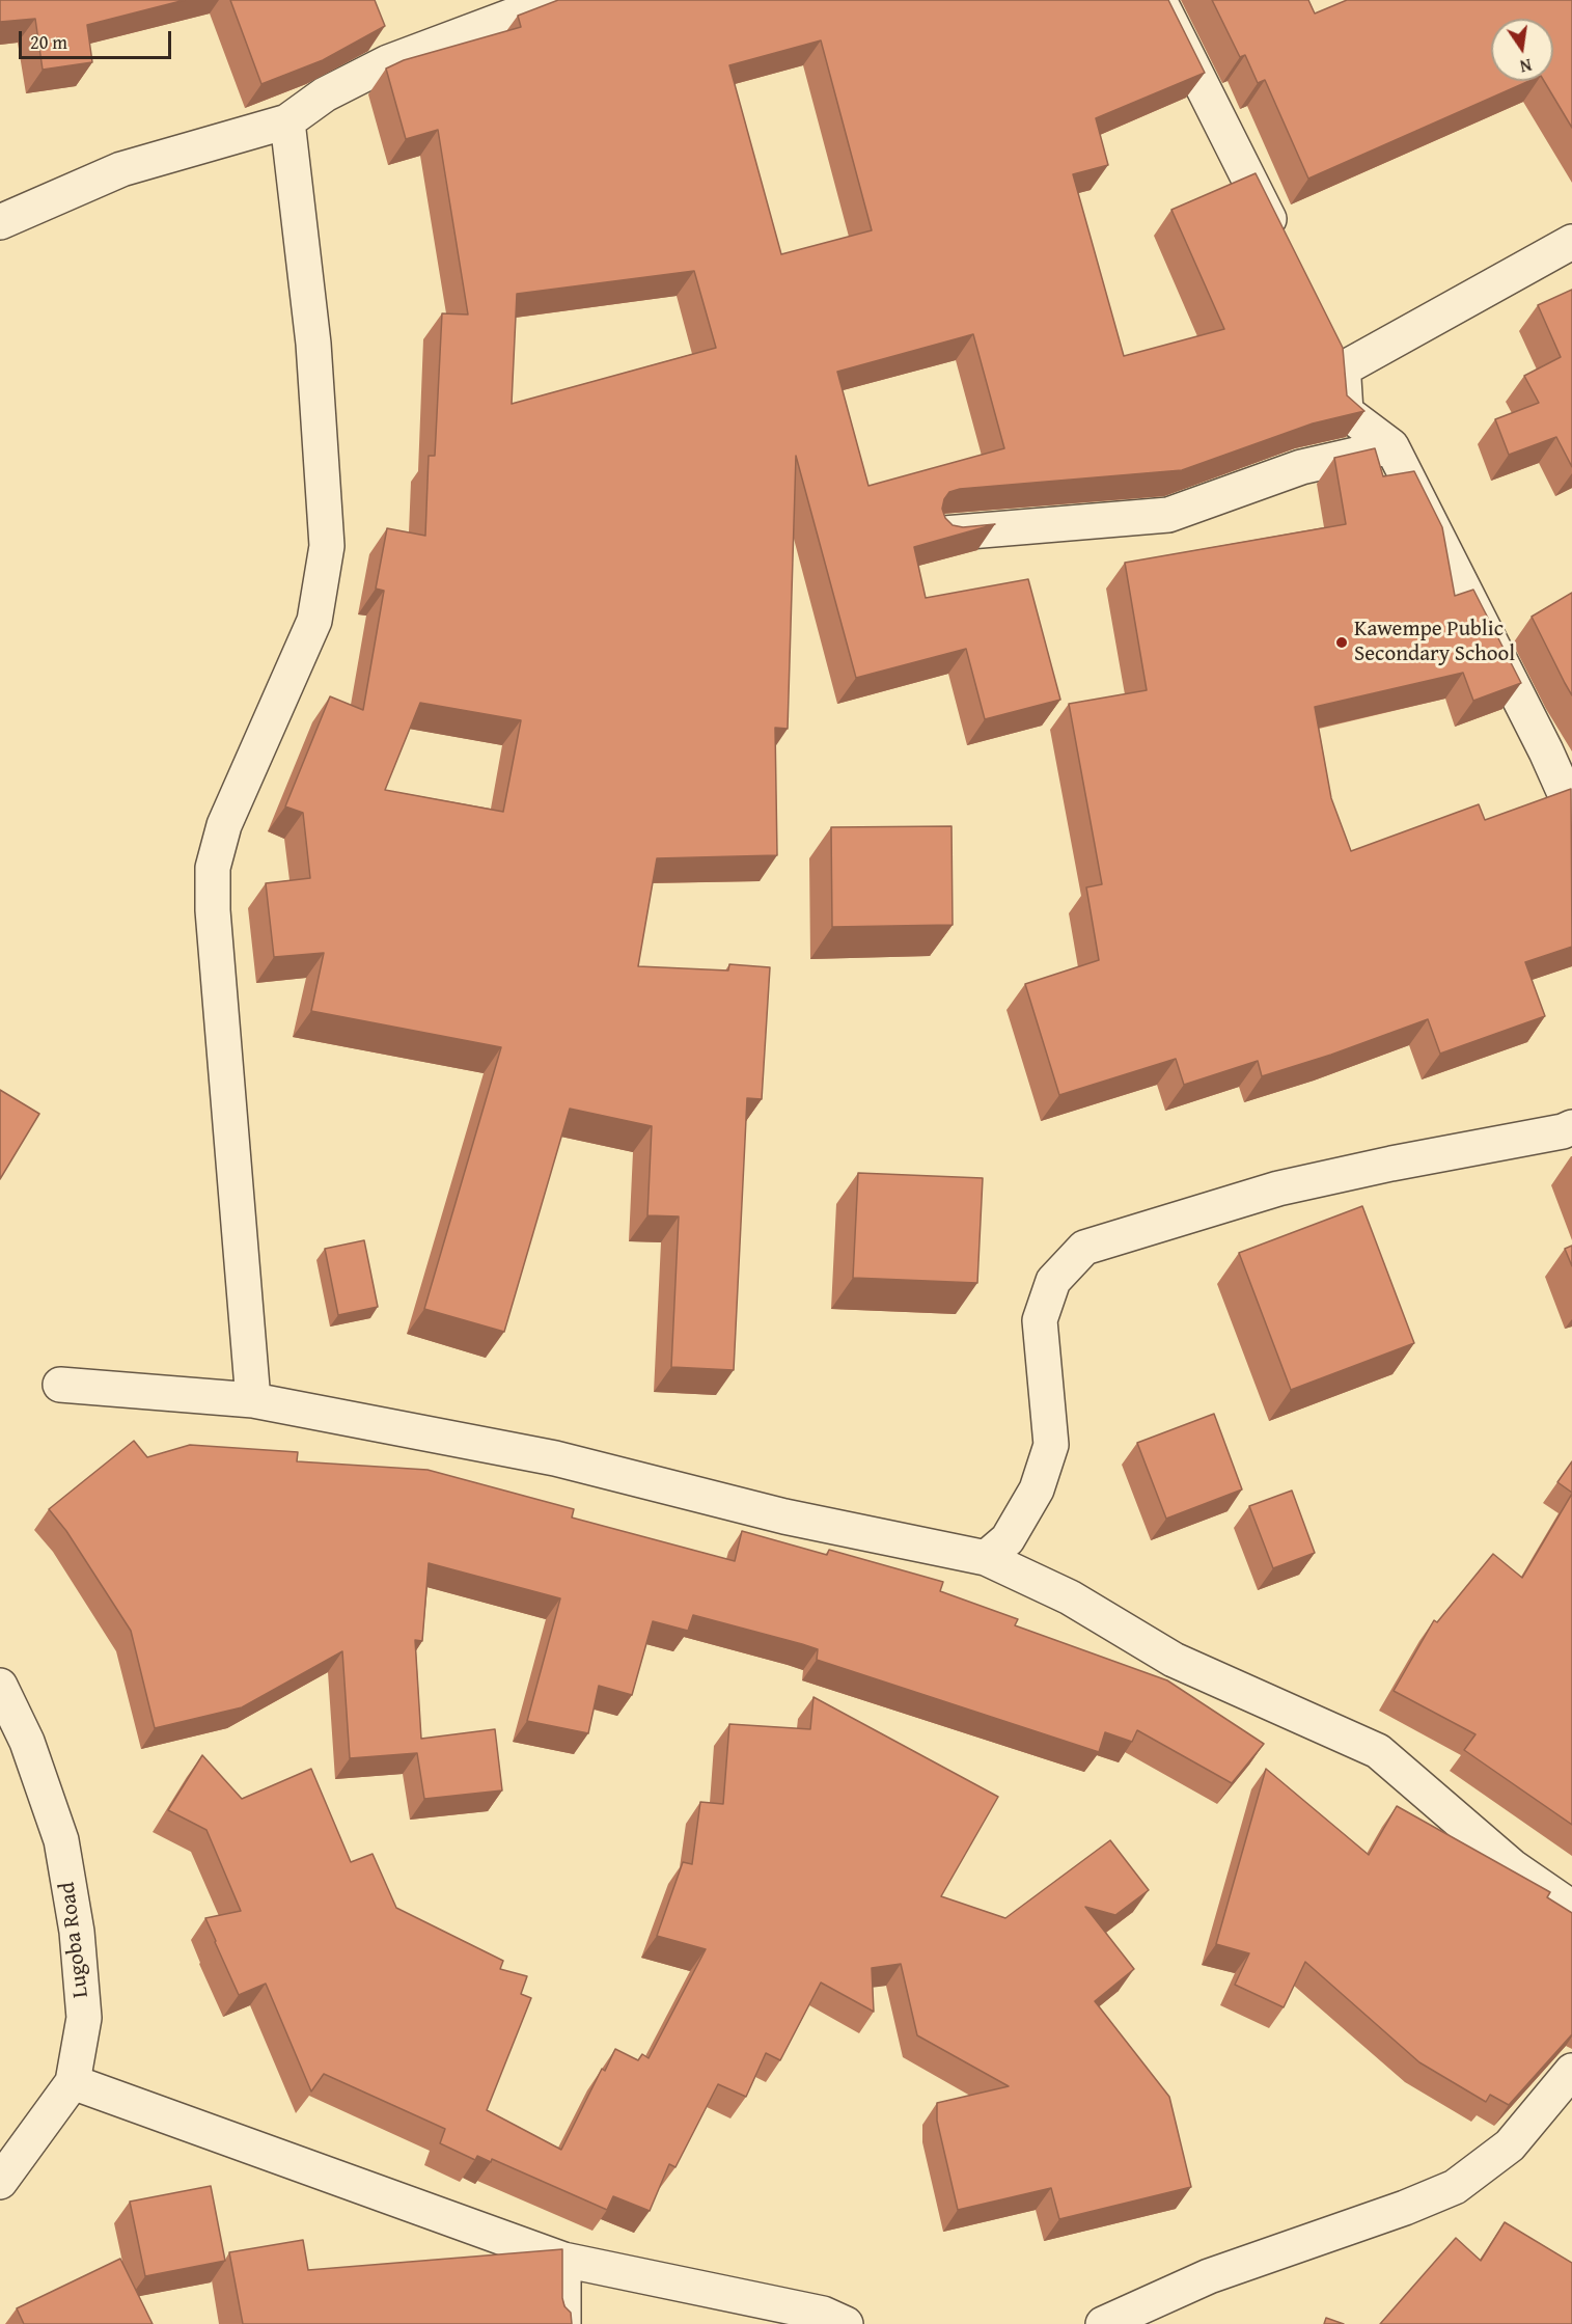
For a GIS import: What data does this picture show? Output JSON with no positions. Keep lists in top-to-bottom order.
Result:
{
  "streets": {
    "street": ["Lugoba Road"]
  },
  "places": ["Kawempe Public Secondary School"],
  "scale_bar": "20 m",
  "north": "bottom"
}
